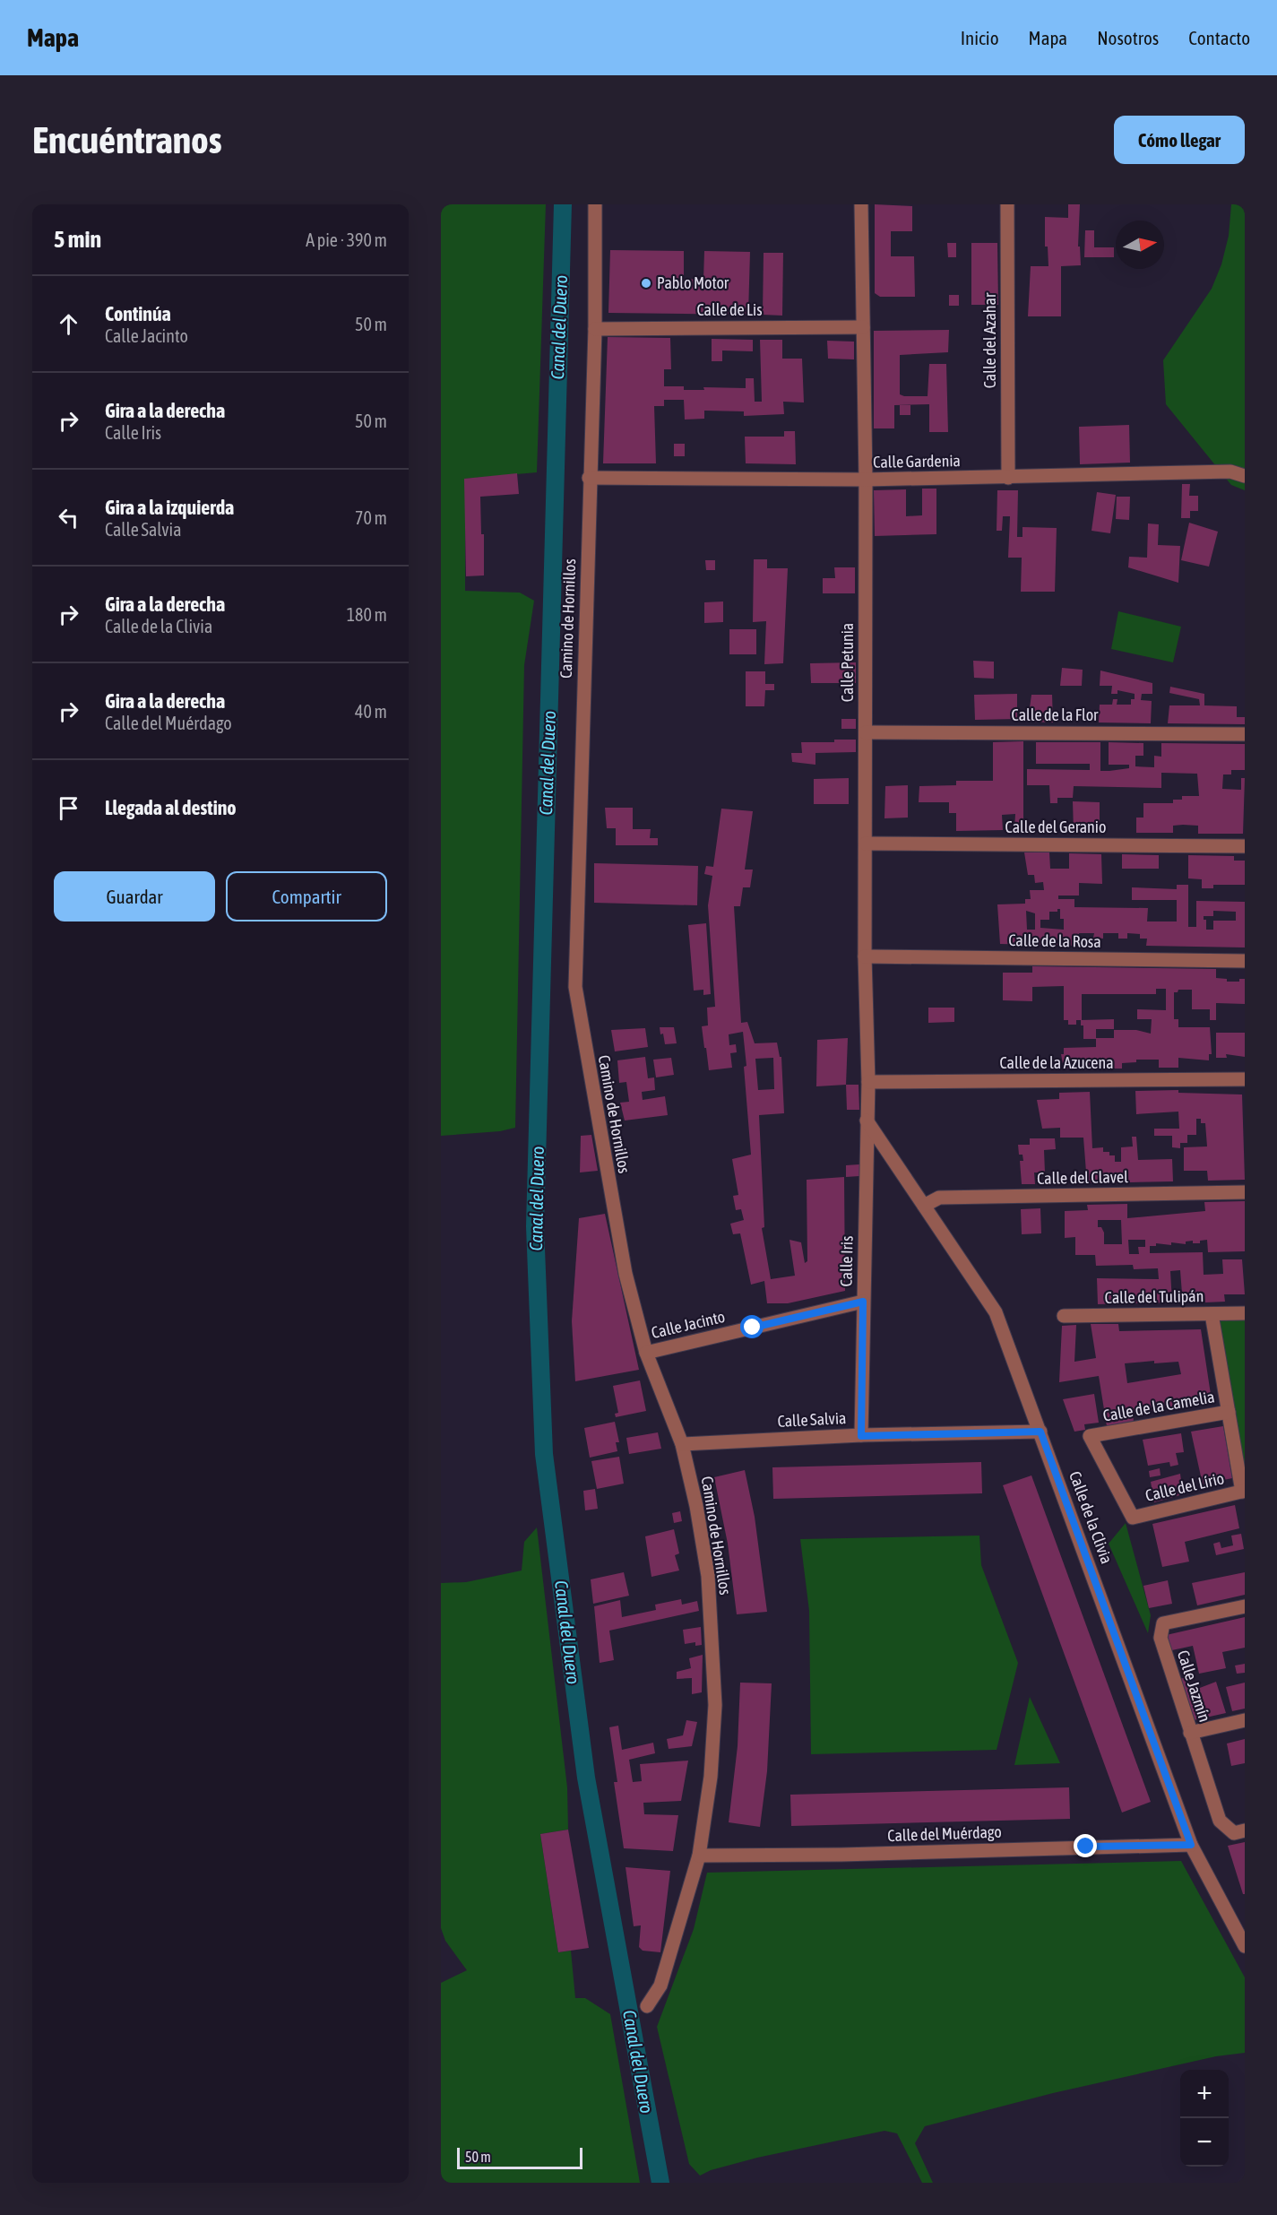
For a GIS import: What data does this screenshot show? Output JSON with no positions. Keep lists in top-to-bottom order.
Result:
{
  "streets": {
    "street": [
      "Calle de Lis",
      "Calle del Azahar",
      "Calle Gardenia",
      "Camino de Hornillos",
      "Calle Petunia",
      "Calle de la Flor",
      "Calle del Geranio",
      "Calle de la Rosa",
      "Calle de la Azucena",
      "Calle del Clavel",
      "Calle Iris",
      "Calle del Tulipán",
      "Calle Jacinto",
      "Calle de la Camelia",
      "Calle Salvia",
      "Calle del Lírio",
      "Calle de la Clivia",
      "Calle Jazmín",
      "Calle del Muérdago"
    ]
  },
  "crossings": [
    ["Calle de Lis", "Camino de Hornillos"],
    ["Calle de Lis", "Calle Petunia"],
    ["Calle del Azahar", "Calle Gardenia"],
    ["Calle Gardenia", "Camino de Hornillos"],
    ["Calle Gardenia", "Calle Petunia"],
    ["Camino de Hornillos", "Calle Jacinto"],
    ["Camino de Hornillos", "Calle Salvia"],
    ["Camino de Hornillos", "Calle del Muérdago"],
    ["Calle Petunia", "Calle de la Flor"],
    ["Calle Petunia", "Calle del Geranio"],
    ["Calle Petunia", "Calle de la Rosa"],
    ["Calle Petunia", "Calle de la Azucena"],
    ["Calle Petunia", "Calle Iris"],
    ["Calle Petunia", "Calle de la Clivia"],
    ["Calle del Clavel", "Calle de la Clivia"],
    ["Calle Iris", "Calle Jacinto"],
    ["Calle Iris", "Calle Salvia"],
    ["Calle Iris", "Calle de la Clivia"],
    ["Calle de la Camelia", "Calle del Lírio"],
    ["Calle Salvia", "Calle de la Clivia"],
    ["Calle de la Clivia", "Calle del Muérdago"]
  ],
  "water": ["Canal del Duero"],
  "places": ["Pablo Motor"],
  "scale_bar": "50 m",
  "north": "right",
  "page": {
    "header": "Mapa",
    "nav": [
      "Inicio",
      "Mapa",
      "Nosotros",
      "Contacto"
    ],
    "buttons": [
      "Cómo llegar",
      ["Guardar", "Compartir"]
    ],
    "title": "Encuéntranos",
    "heading": ["5 min", "A pie · 390 m"],
    "list": [
      ["Continúa", "Calle Jacinto", "50 m"],
      ["Gira a la derecha", "Calle Iris", "50 m"],
      ["Gira a la izquierda", "Calle Salvia", "70 m"],
      ["Gira a la derecha", "Calle de la Clivia", "180 m"],
      ["Gira a la derecha", "Calle del Muérdago", "40 m"],
      "Llegada al destino"
    ],
    "map_buttons": ["+", "−"],
    "scale": "50 m"
  }
}
